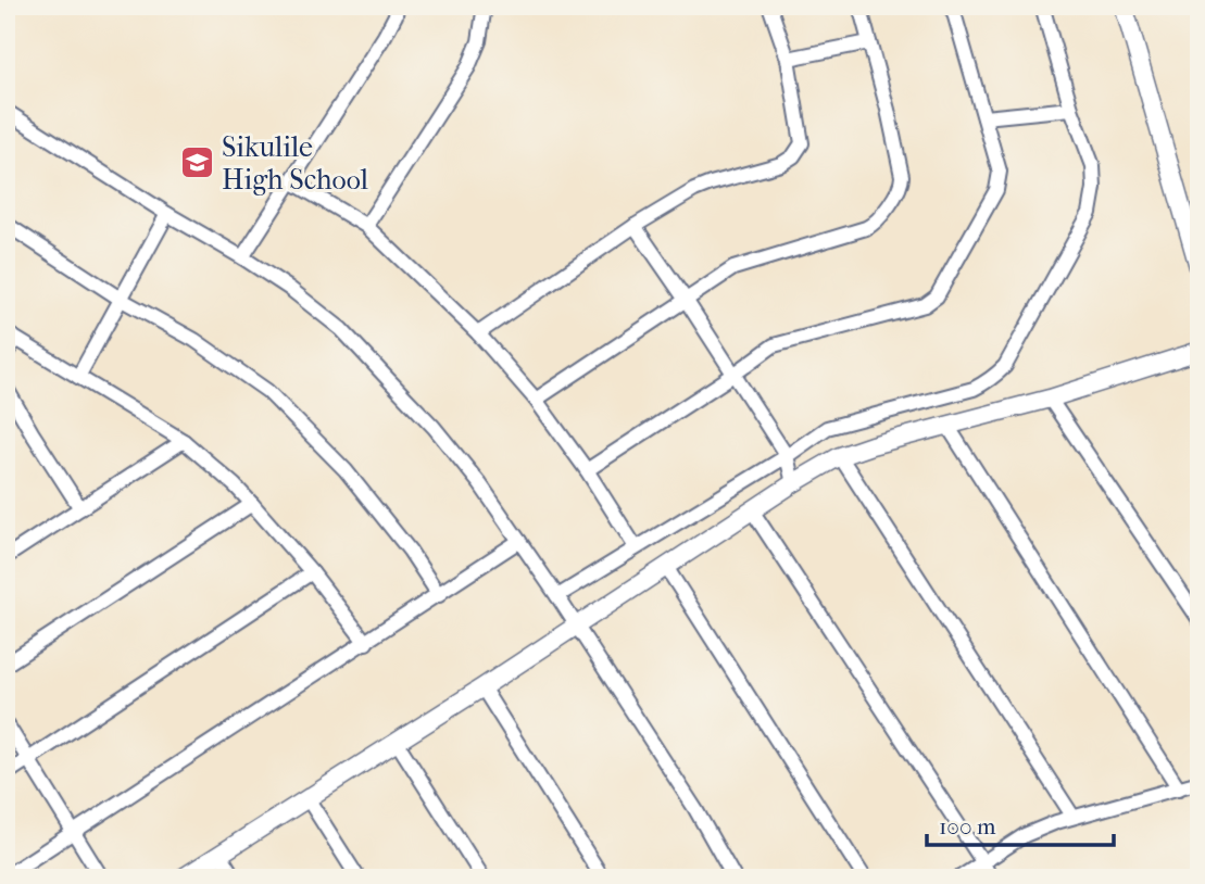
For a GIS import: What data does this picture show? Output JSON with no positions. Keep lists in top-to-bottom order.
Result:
{
  "places": {
    "school or university": ["Sikulile High School"]
  },
  "scale_bar": "100 m"
}
